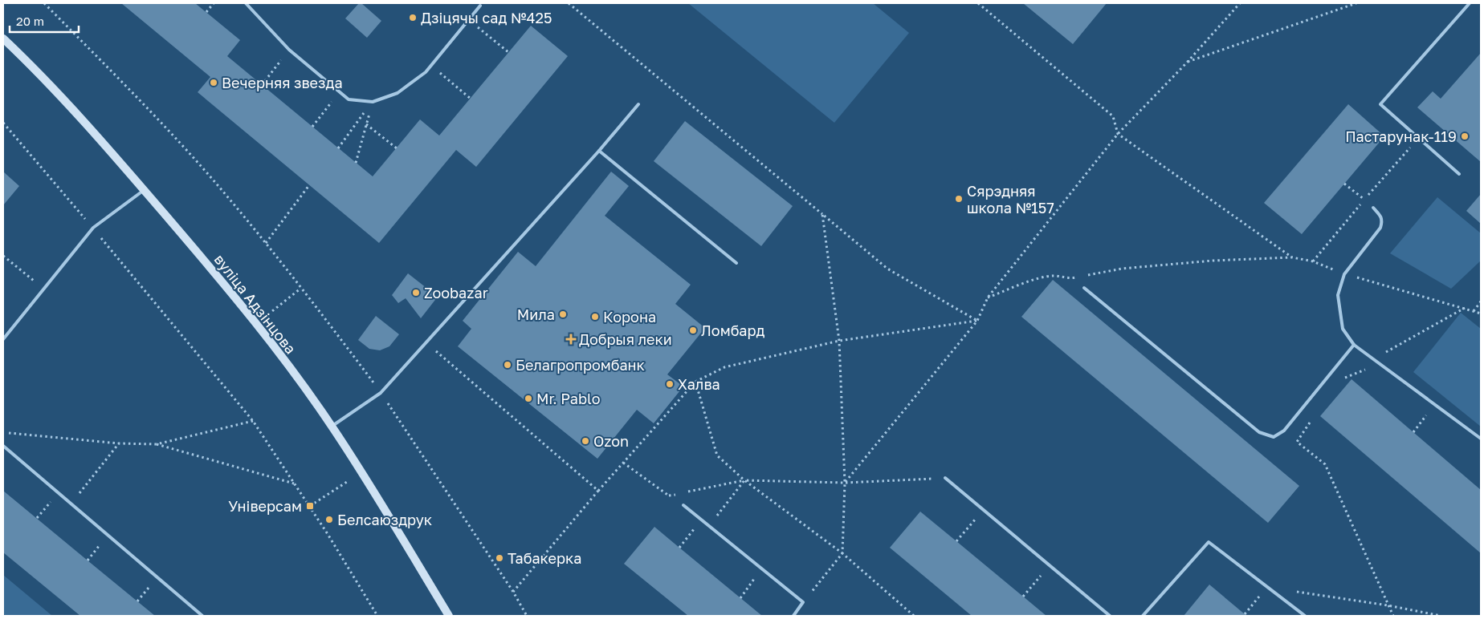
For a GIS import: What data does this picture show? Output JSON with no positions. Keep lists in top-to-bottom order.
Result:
{
  "streets": {
    "main road": ["вуліца Адзінцова"]
  },
  "places": {
    "other": [
      "Дзіцячы сад №425",
      "Вечерняя звезда",
      "Пастарунак-119",
      "Сярэдняя школа №157",
      "Zoobazar",
      "Мила",
      "Корона",
      "Ломбард",
      "Белагропромбанк",
      "Халва",
      "Mr. Pablo",
      "Ozon",
      "Белсаюздрук",
      "Табакерка"
    ],
    "health": ["Добрыя леки"],
    "transit": ["Універсам"]
  },
  "scale_bar": "20 m"
}
